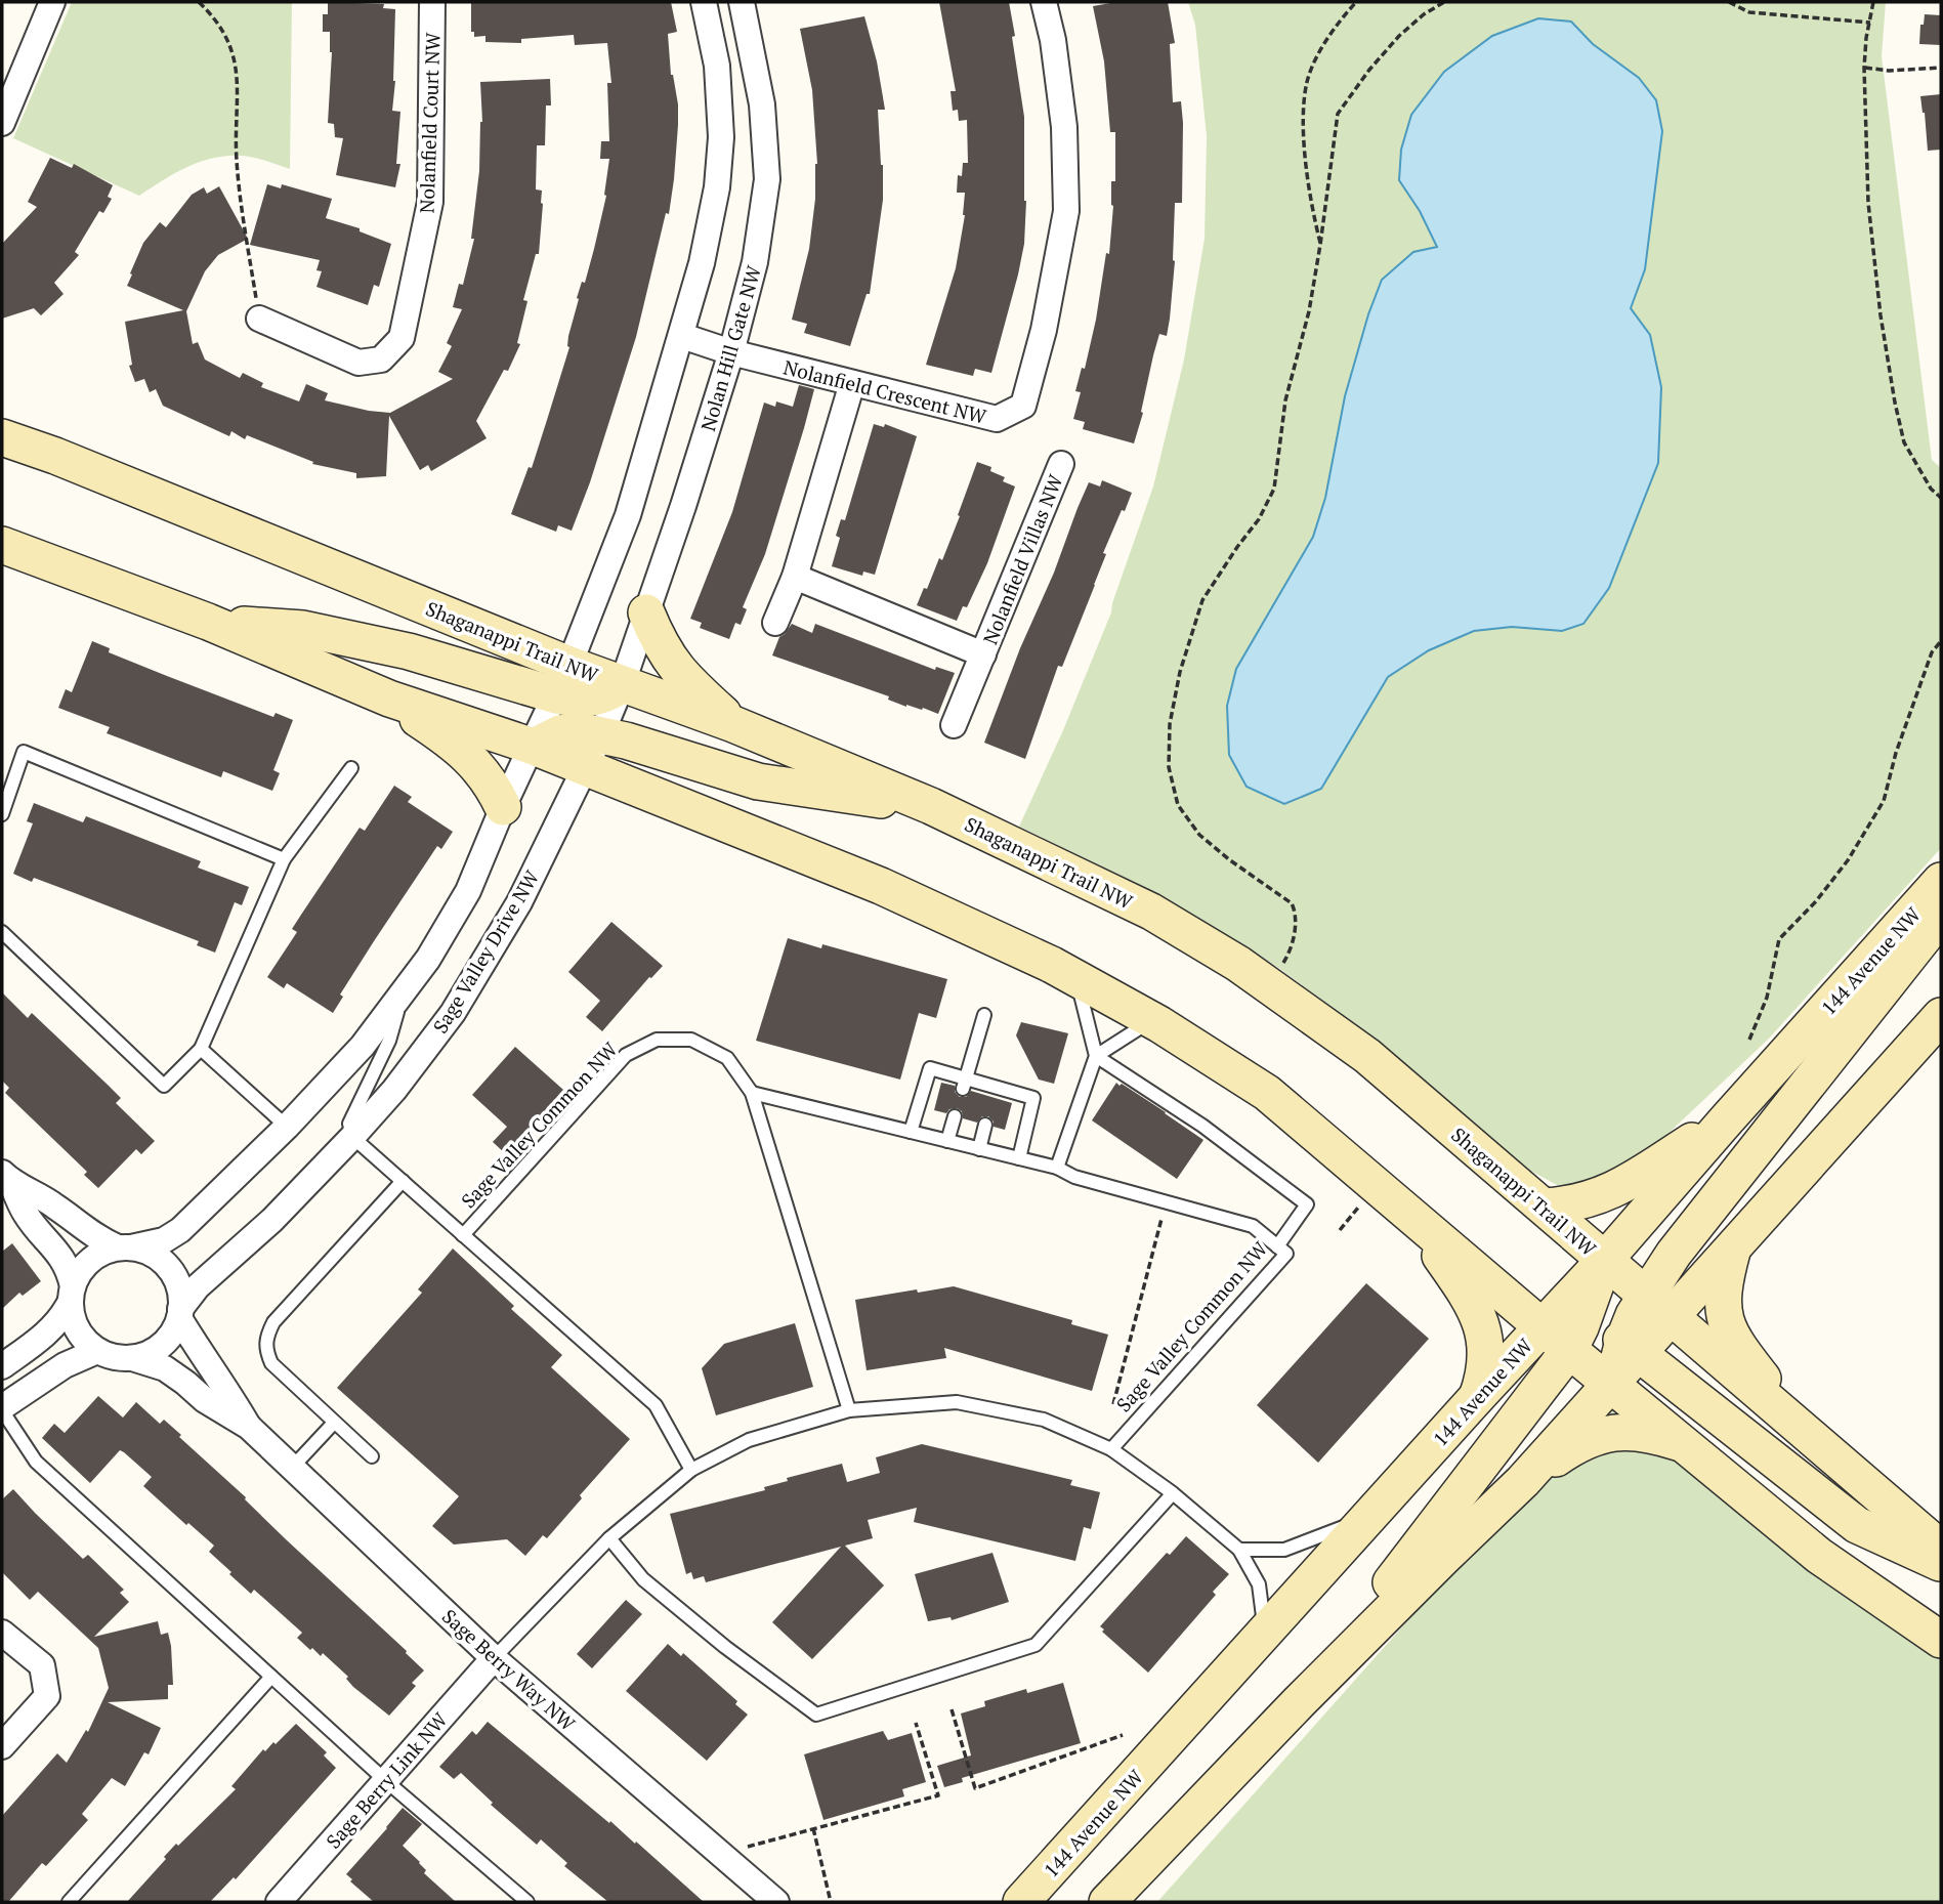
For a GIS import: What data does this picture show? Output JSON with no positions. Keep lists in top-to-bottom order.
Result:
{
  "streets": {
    "main road": ["Shaganappi Trail NW", "144 Avenue NW"],
    "street": [
      "Nolanfield Court NW",
      "Nolan Hill Gate NW",
      "Nolanfield Crescent NW",
      "Nolanfield Villas NW",
      "Sage Valley Drive NW",
      "Sage Berry Way NW",
      "Sage Berry Link NW"
    ],
    "lane": ["Sage Valley Common NW"]
  },
  "crossings": [
    ["Nolan Hill Gate NW", "Nolanfield Crescent NW"],
    ["Nolan Hill Gate NW", "Shaganappi Trail NW"],
    ["Nolan Hill Gate NW", "Sage Valley Drive NW"],
    ["Shaganappi Trail NW", "Sage Valley Drive NW"],
    ["Shaganappi Trail NW", "144 Avenue NW"],
    ["Sage Valley Drive NW", "Sage Valley Common NW"],
    ["Sage Valley Drive NW", "Sage Berry Way NW"],
    ["Sage Berry Way NW", "Sage Berry Link NW"]
  ]
}
